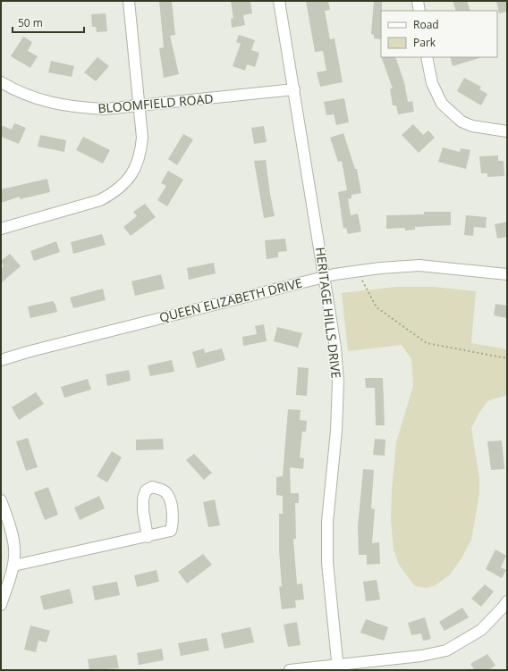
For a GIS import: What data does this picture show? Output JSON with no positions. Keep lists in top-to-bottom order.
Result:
{
  "streets": {
    "street": ["BLOOMFIELD ROAD", "QUEEN ELIZABETH DRIVE", "HERITAGE HILLS DRIVE"]
  },
  "crossings": [
    ["BLOOMFIELD ROAD", "HERITAGE HILLS DRIVE"],
    ["QUEEN ELIZABETH DRIVE", "HERITAGE HILLS DRIVE"]
  ],
  "legend": ["Road", "Park"],
  "scale_bar": "50 m"
}
